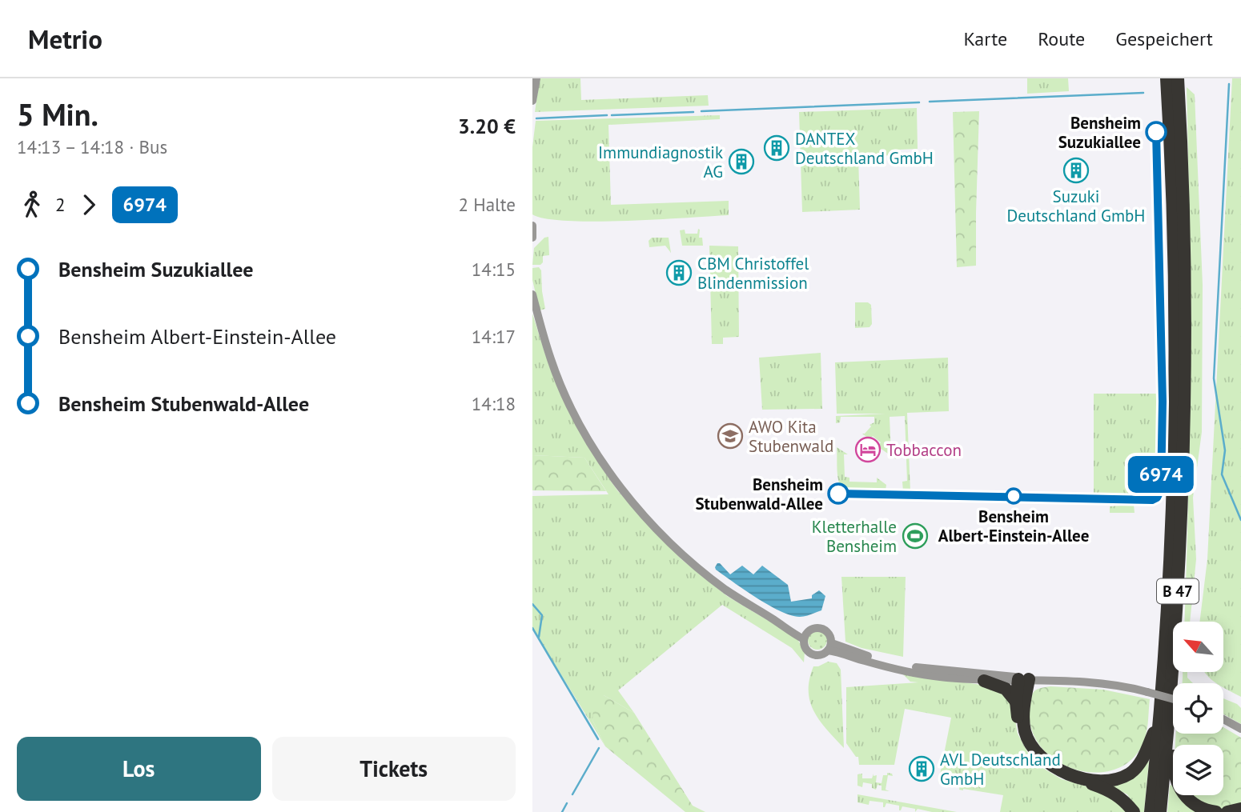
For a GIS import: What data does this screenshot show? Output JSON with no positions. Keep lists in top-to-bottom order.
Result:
{
  "streets": {
    "highway": ["B 47"]
  },
  "places": {
    "other": ["Bensheim Suzukiallee", "Bensheim Stubenwald-Allee", "Bensheim Albert-Einstein-Allee"],
    "building": [
      "DANTEX Deutschland GmbH",
      "Immundiagnostik AG",
      "Suzuki Deutschland GmbH",
      "CBM Christoffel Blindenmission",
      "AVL Deutschland GmbH"
    ],
    "school or university": ["AWO Kita Stubenwald"],
    "hotel": ["Tobbaccon"],
    "sports": ["Kletterhalle Bensheim"]
  },
  "lines": ["bus line 6974"],
  "north": "top left",
  "page": {
    "header": "Metrio",
    "nav": ["Karte", "Route", "Gespeichert"],
    "heading": ["5 Min.", "14:13 – 14:18 · Bus", "3.20 €"],
    "on_map": "6974",
    "legs": ["2", "6974", "2 Halte"],
    "list": [
      {
        "name": "Bensheim Suzukiallee",
        "value": "14:15"
      },
      {
        "name": "Bensheim Albert-Einstein-Allee",
        "value": "14:17"
      },
      {
        "name": "Bensheim Stubenwald-Allee",
        "value": "14:18"
      }
    ],
    "buttons": ["Los", "Tickets"]
  }
}
